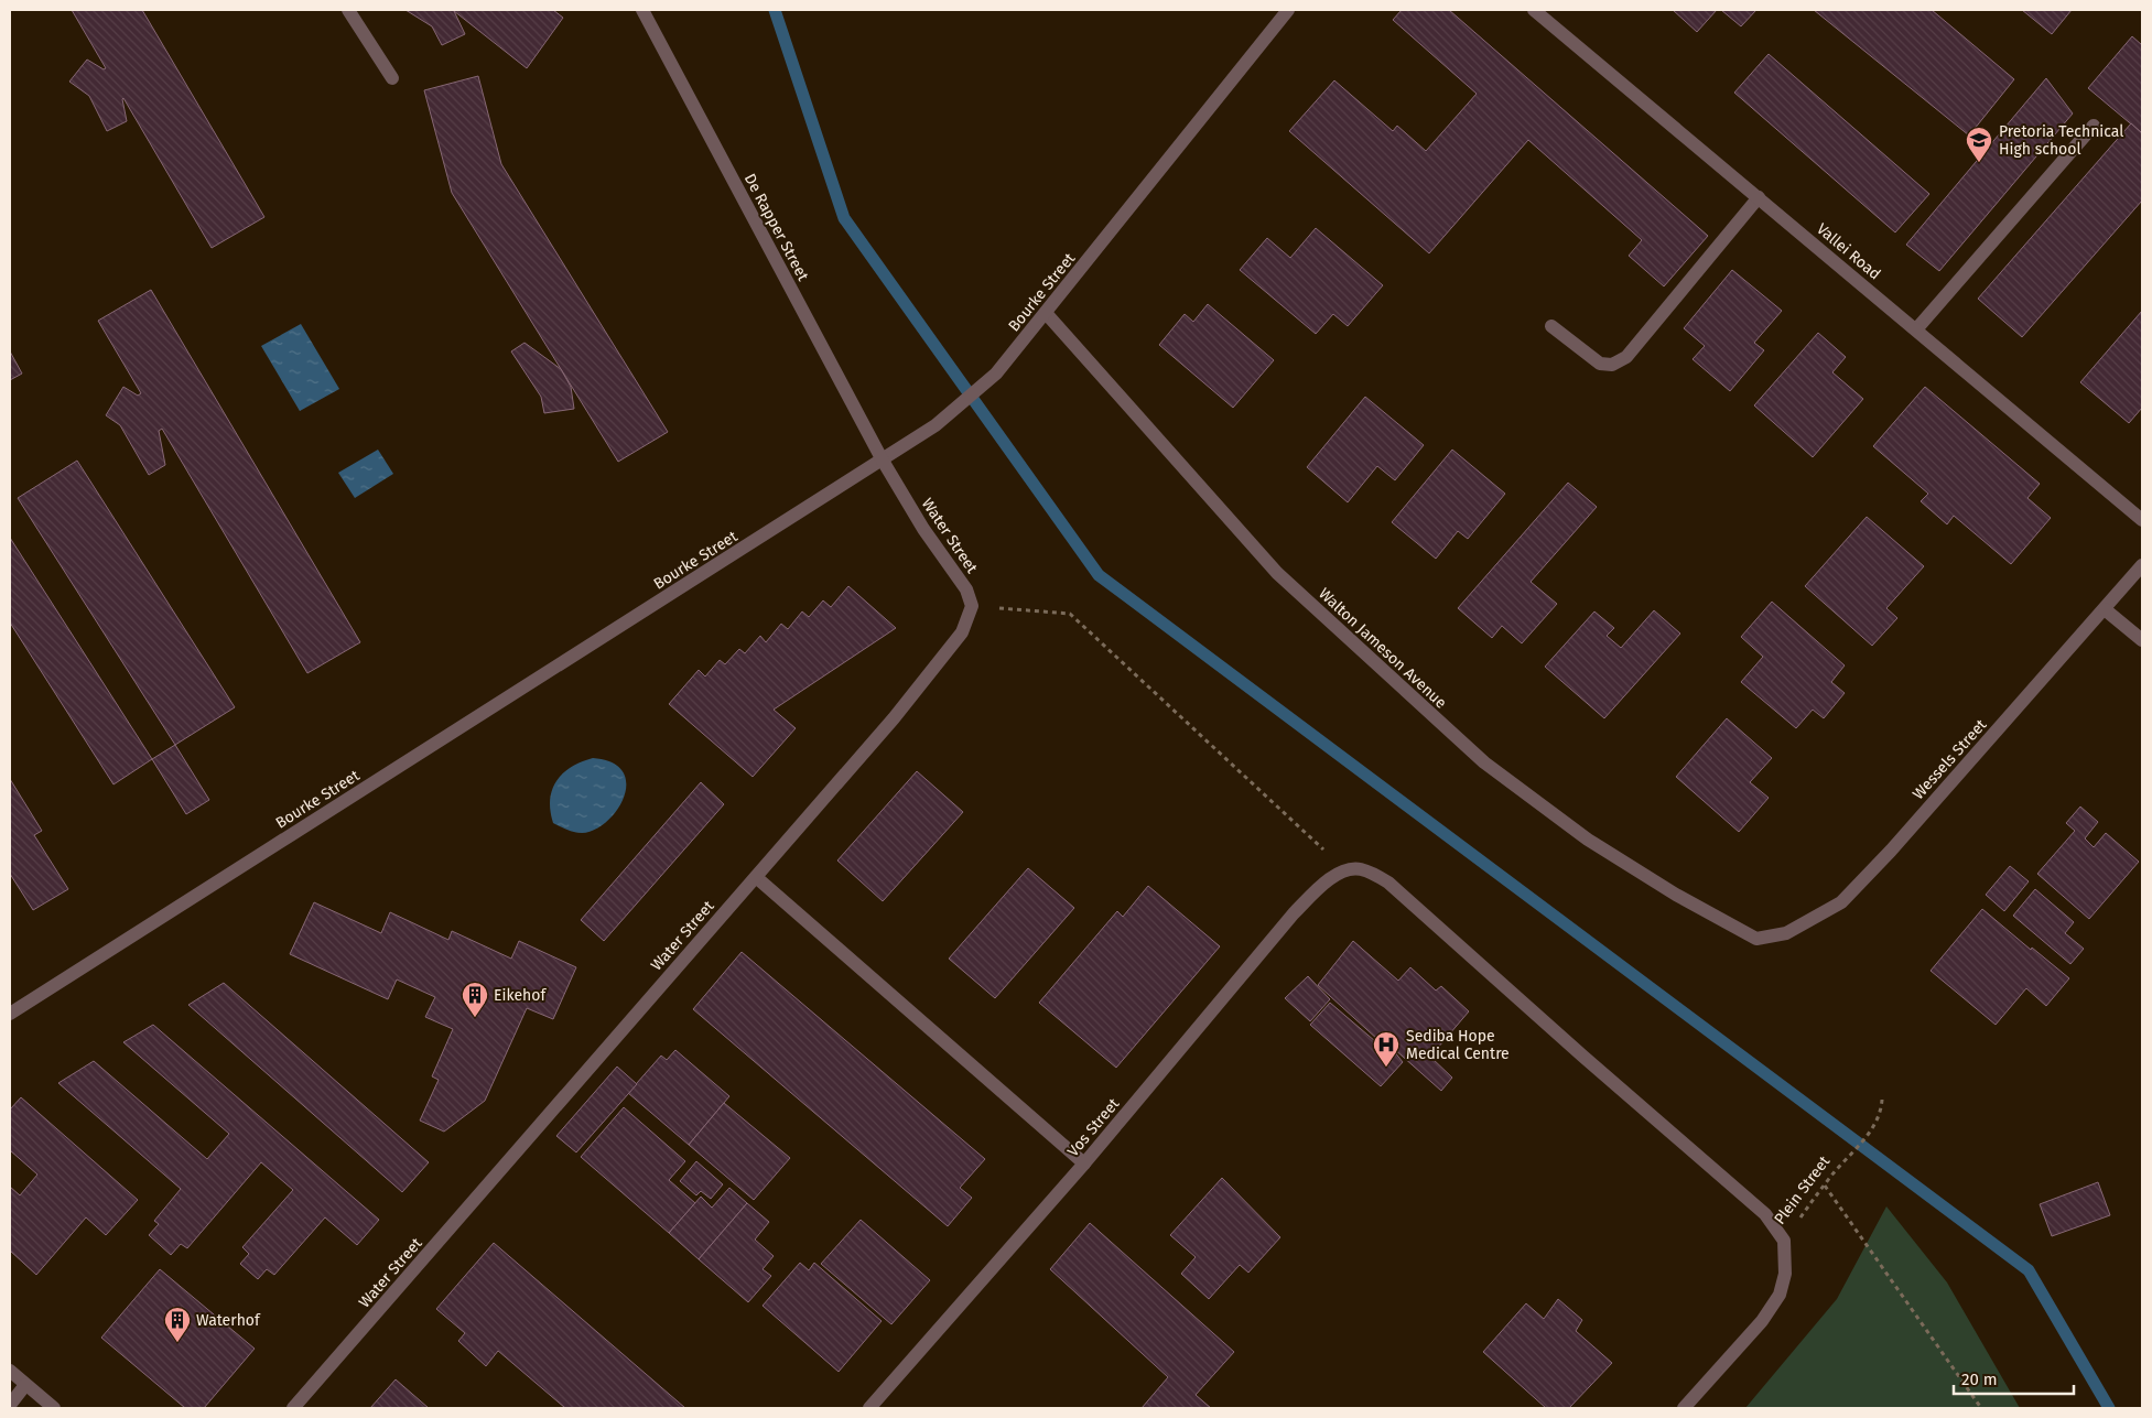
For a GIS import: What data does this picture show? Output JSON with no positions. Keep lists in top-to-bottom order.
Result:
{
  "streets": {
    "street": [
      "De Rapper Street",
      "Vallei Road",
      "Bourke Street",
      "Water Street",
      "Walton Jameson Avenue",
      "Wessels Street",
      "Vos Street",
      "Plein Street"
    ]
  },
  "crossings": [
    ["De Rapper Street", "Bourke Street"],
    ["De Rapper Street", "Water Street"],
    ["Bourke Street", "Water Street"],
    ["Bourke Street", "Walton Jameson Avenue"],
    ["Walton Jameson Avenue", "Wessels Street"]
  ],
  "places": {
    "school or university": ["Pretoria Technical High school"],
    "building": ["Eikehof", "Waterhof"],
    "hospital": ["Sediba Hope Medical Centre"]
  },
  "scale_bar": "20 m"
}
